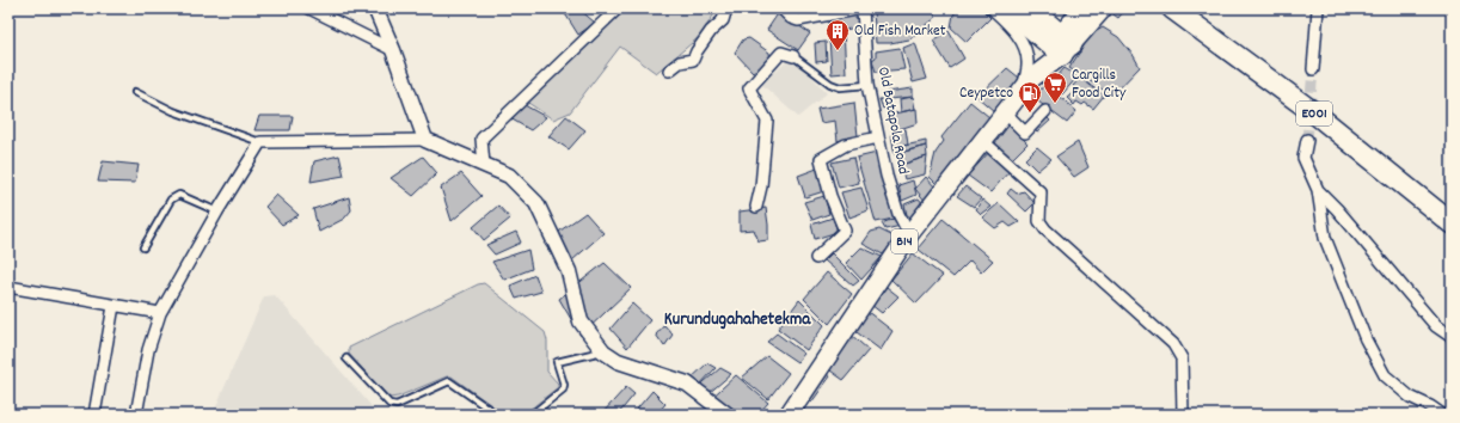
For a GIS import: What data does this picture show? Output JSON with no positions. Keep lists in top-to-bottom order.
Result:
{
  "streets": {
    "highway": ["E001"],
    "main road": ["B14"],
    "street": ["Old Batapola Road"]
  },
  "crossings": [
    ["Old Batapola Road", "B14"]
  ],
  "districts": ["Kurundugahahetekma"],
  "places": {
    "building": ["Old Fish Market"],
    "supermarket": ["Cargills Food City"],
    "fuel station": ["Ceypetco"]
  }
}
